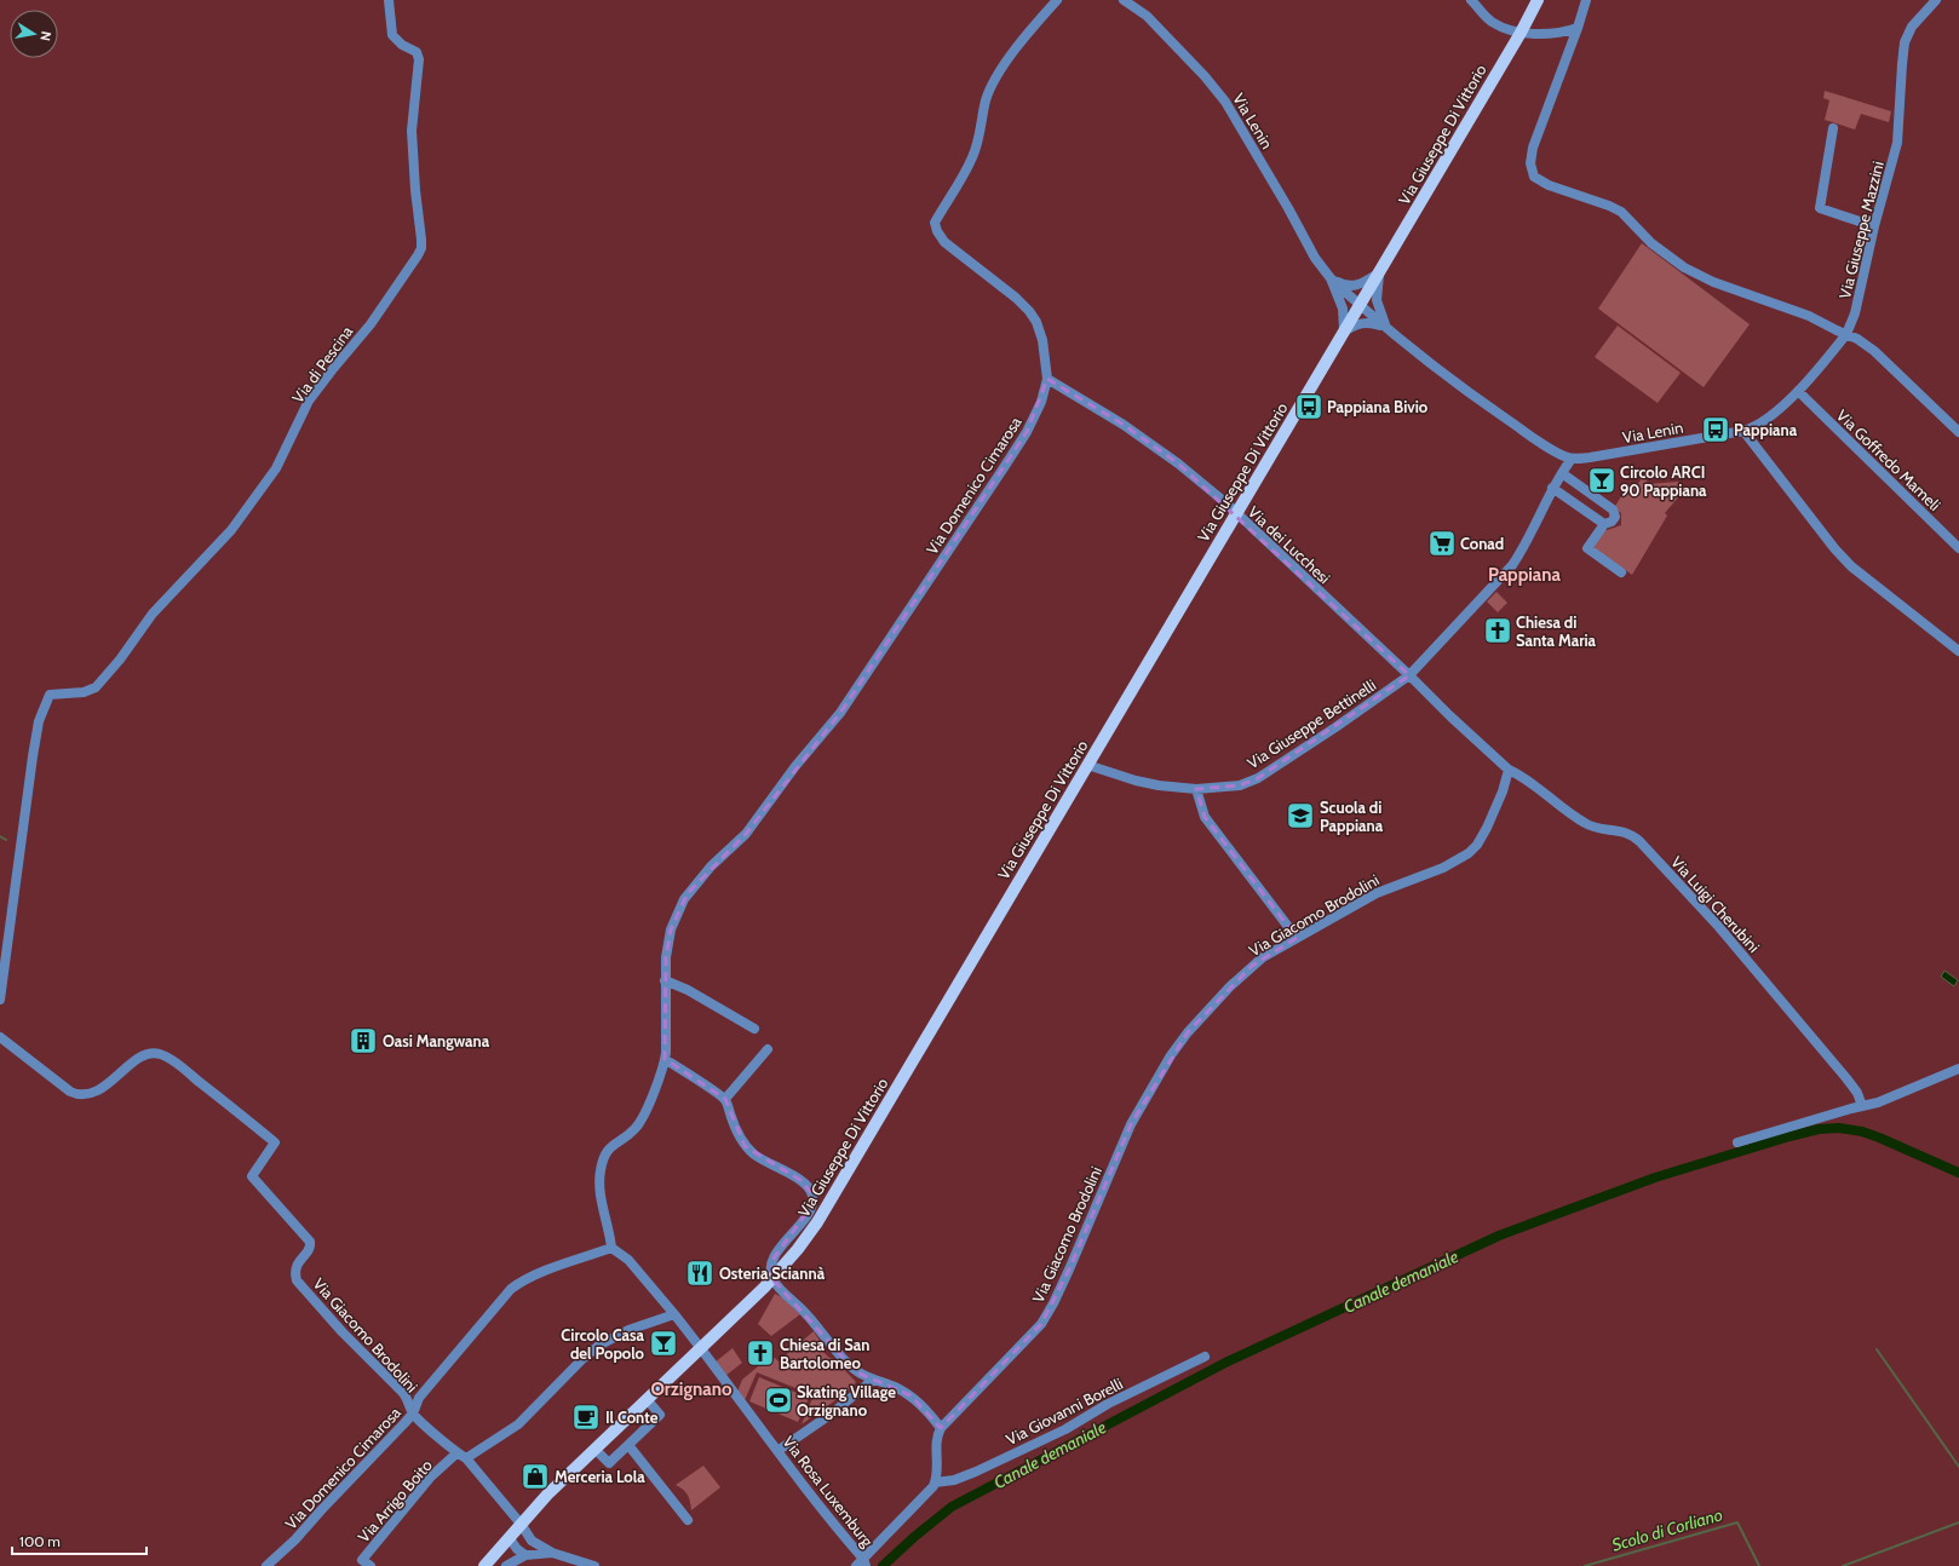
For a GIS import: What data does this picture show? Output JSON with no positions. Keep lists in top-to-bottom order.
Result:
{
  "streets": {
    "main road": ["Via Giuseppe Di Vittorio"],
    "street": [
      "Via Lenin",
      "Via Giuseppe Mazzini",
      "Via di Pescina",
      "Via Goffredo Mameli",
      "Via Domenico Cimarosa",
      "Via dei Lucchesi",
      "Via Giuseppe Bettinelli",
      "Via Luigi Cherubini",
      "Via Giacomo Brodolini",
      "Via Giovanni Borelli",
      "Via Rosa Luxemburg",
      "Via Arrigo Boito"
    ]
  },
  "crossings": [
    ["Via Lenin", "Via Giuseppe Di Vittorio"],
    ["Via Lenin", "Via Giuseppe Mazzini"],
    ["Via Giuseppe Di Vittorio", "Via dei Lucchesi"],
    ["Via Giuseppe Di Vittorio", "Via Giuseppe Bettinelli"],
    ["Via Giuseppe Di Vittorio", "Via Giacomo Brodolini"],
    ["Via Giuseppe Di Vittorio", "Via Rosa Luxemburg"],
    ["Via Giuseppe Mazzini", "Via Goffredo Mameli"],
    ["Via Domenico Cimarosa", "Via dei Lucchesi"],
    ["Via Domenico Cimarosa", "Via Giacomo Brodolini"],
    ["Via Domenico Cimarosa", "Via Rosa Luxemburg"],
    ["Via dei Lucchesi", "Via Giuseppe Bettinelli"],
    ["Via Luigi Cherubini", "Via Giacomo Brodolini"],
    ["Via Giacomo Brodolini", "Via Arrigo Boito"]
  ],
  "districts": ["Pappiana", "Orzignano"],
  "water": ["Canale demaniale", "Scolo di Corliano"],
  "places": {
    "bus stop": ["Pappiana Bivio", "Pappiana"],
    "bar": ["Circolo ARCI 90 Pappiana", "Circolo Casa del Popolo"],
    "supermarket": ["Conad"],
    "church": ["Chiesa di Santa Maria", "Chiesa di San Bartolomeo"],
    "school or university": ["Scuola di Pappiana"],
    "building": ["Oasi Mangwana"],
    "restaurant": ["Osteria Sciannà"],
    "sports": ["Skating Village Orzignano"],
    "cafe": ["Il Conte"],
    "shop": ["Merceria Lola"]
  },
  "scale_bar": "100 m",
  "north": "right"
}
